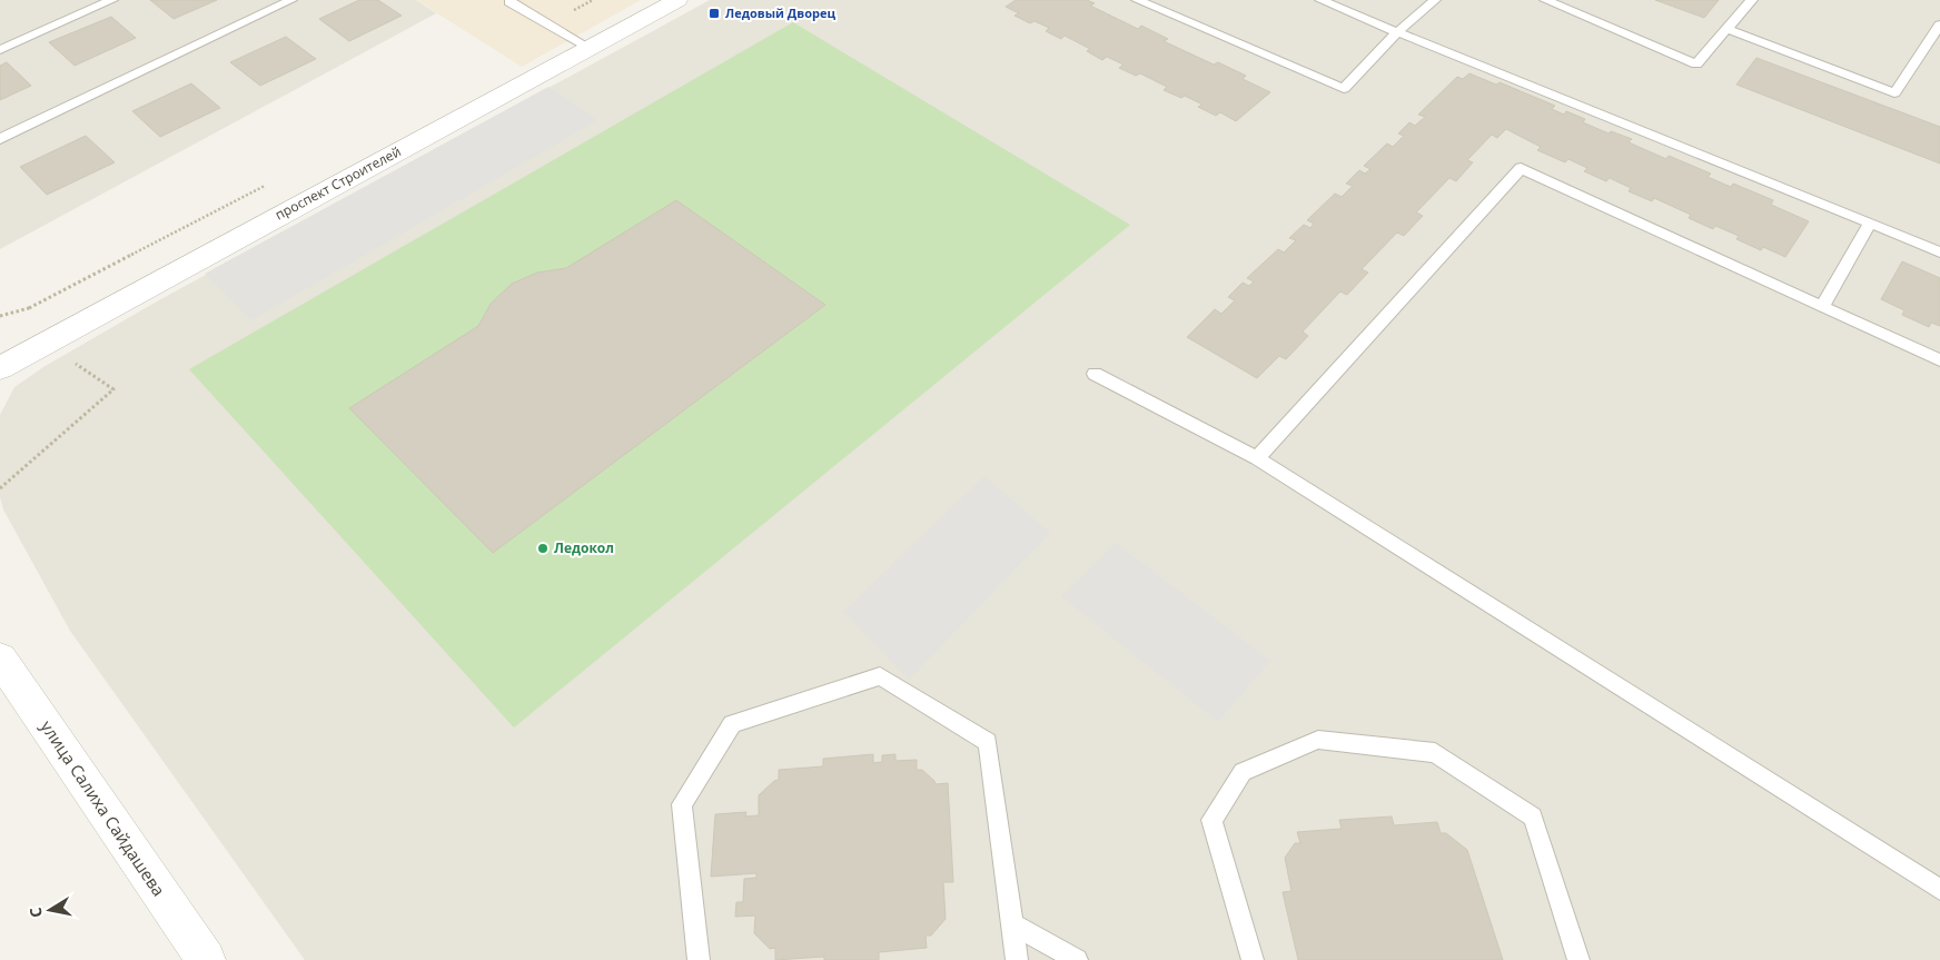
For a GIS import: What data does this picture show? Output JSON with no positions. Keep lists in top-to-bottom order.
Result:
{
  "streets": {
    "street": ["проспект Строителей", "улица Салиха Сайдашева"]
  },
  "places": {
    "transit": ["Ледовый Дворец"],
    "other": ["Ледокол"]
  },
  "north": "left"
}
